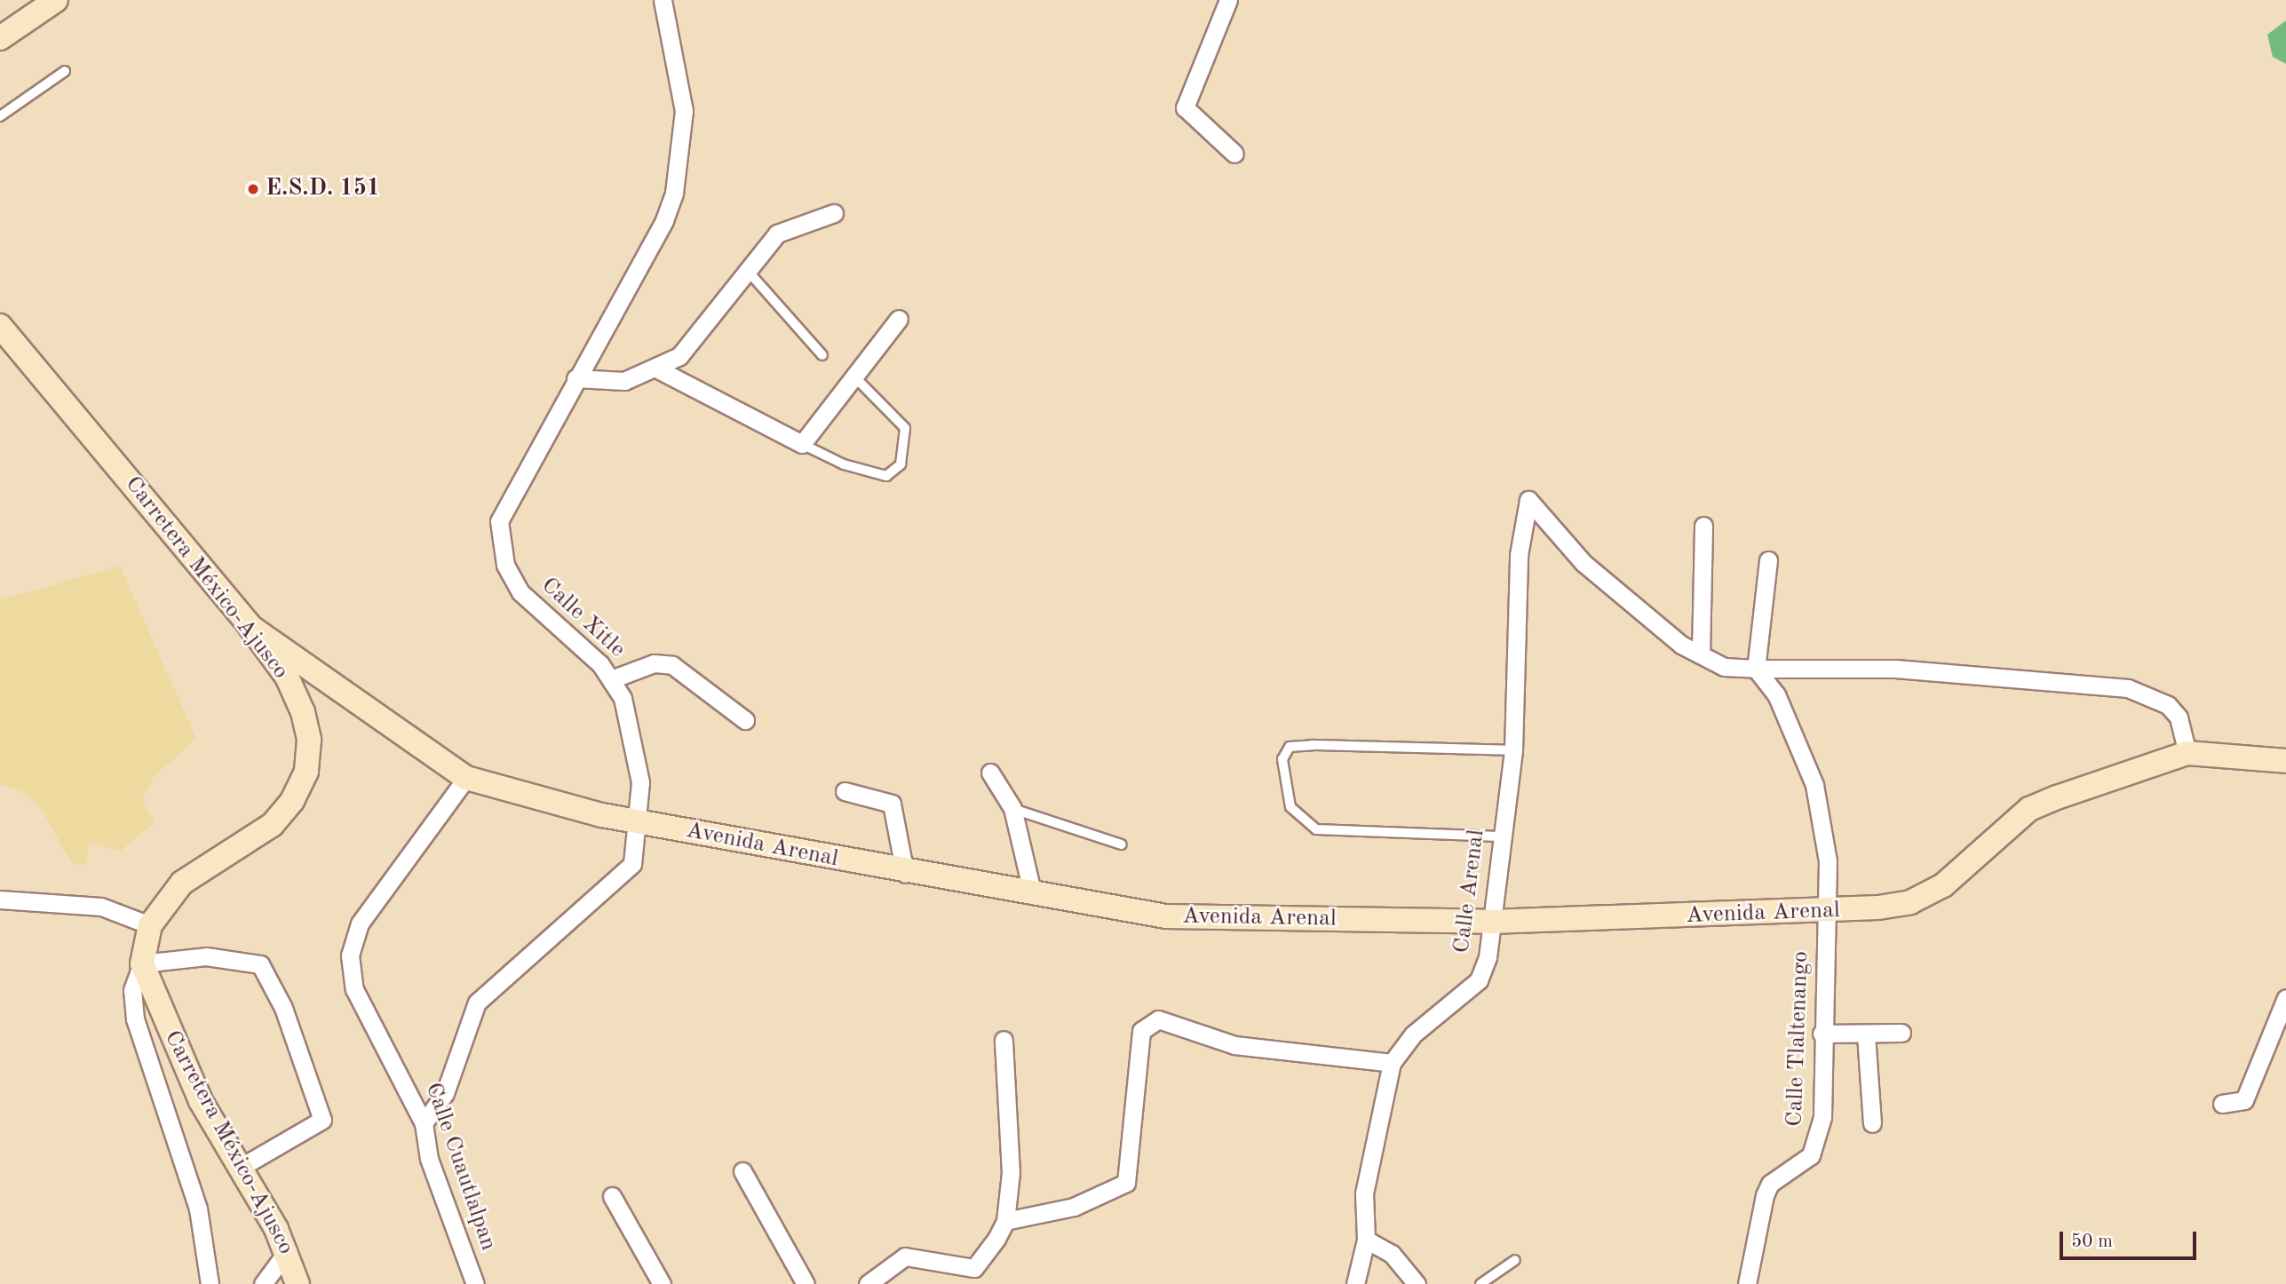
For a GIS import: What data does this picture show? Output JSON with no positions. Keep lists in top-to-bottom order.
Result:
{
  "streets": {
    "street": [
      "Carretera México-Ajusco",
      "Calle Xitle",
      "Avenida Arenal",
      "Calle Arenal",
      "Calle Tlaltenango",
      "Calle Cuautlalpan"
    ]
  },
  "crossings": [
    ["Carretera México-Ajusco", "Avenida Arenal"],
    ["Calle Xitle", "Avenida Arenal"],
    ["Calle Xitle", "Calle Cuautlalpan"],
    ["Avenida Arenal", "Calle Arenal"],
    ["Avenida Arenal", "Calle Tlaltenango"],
    ["Avenida Arenal", "Calle Cuautlalpan"]
  ],
  "places": ["E.S.D. 151"],
  "scale_bar": "50 m"
}
